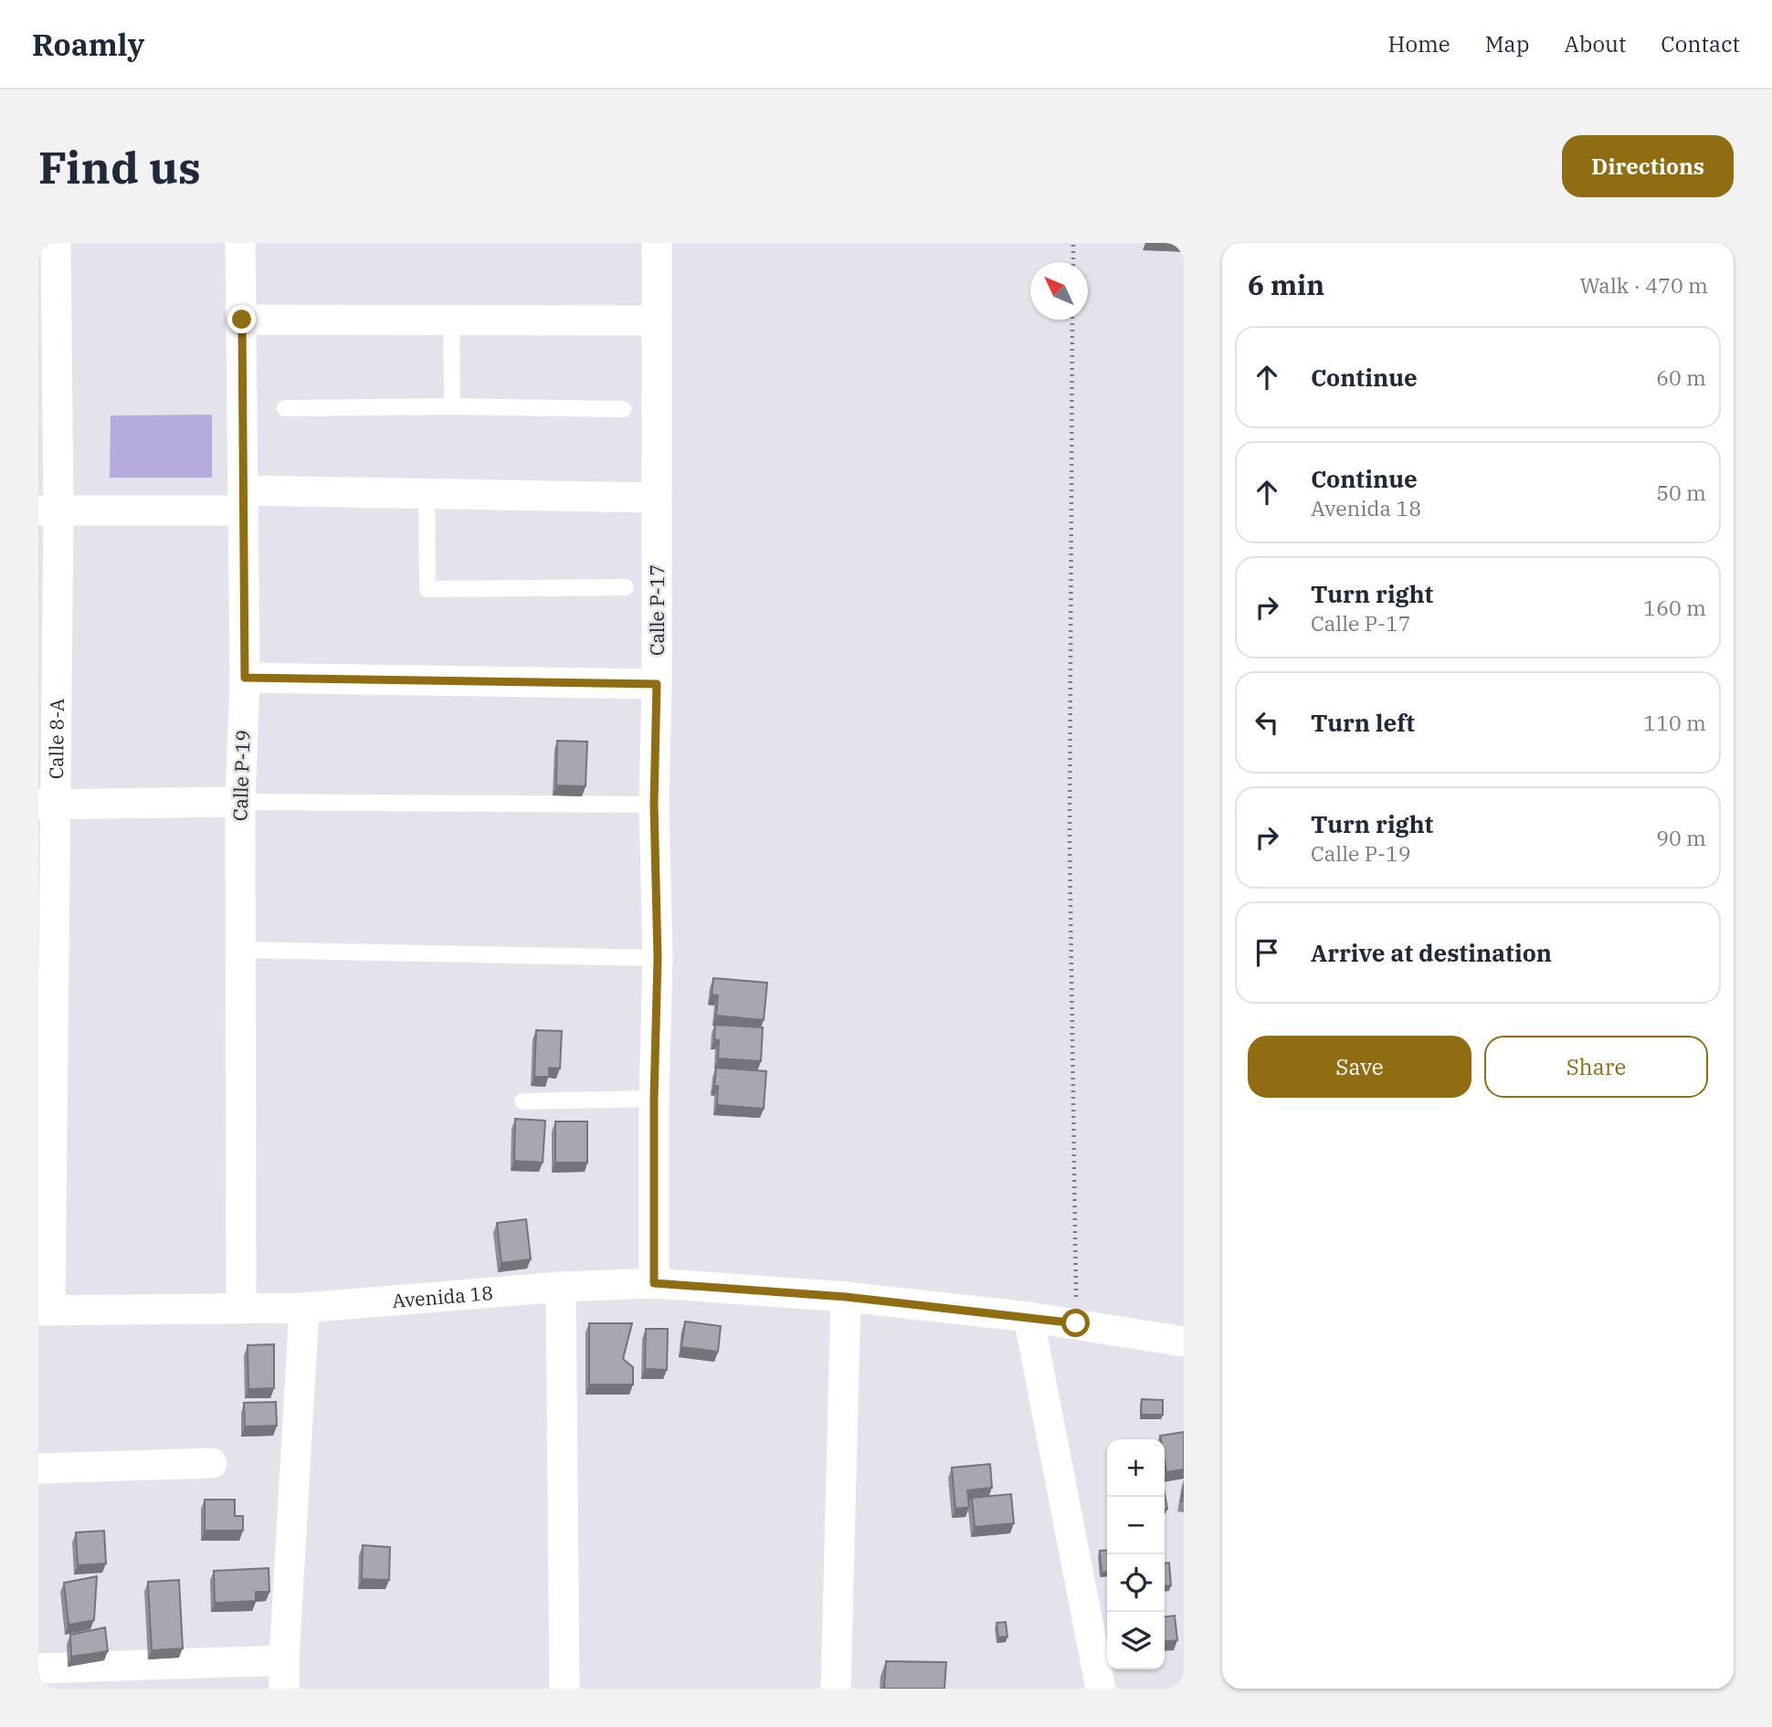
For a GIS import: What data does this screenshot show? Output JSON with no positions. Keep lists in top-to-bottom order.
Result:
{
  "streets": {
    "street": [
      "Calle P-17",
      "Calle 8-A",
      "Calle P-19",
      "Avenida 18"
    ]
  },
  "crossings": [
    ["Calle P-17", "Avenida 18"],
    ["Calle 8-A", "Avenida 18"],
    ["Calle P-19", "Avenida 18"]
  ],
  "north": "top left",
  "page": {
    "header": "Roamly",
    "nav": [
      "Home",
      "Map",
      "About",
      "Contact"
    ],
    "buttons": [
      "Directions",
      ["Save", "Share"]
    ],
    "title": "Find us",
    "heading": ["6 min", "Walk · 470 m"],
    "list": [
      ["Continue", "60 m"],
      ["Continue", "Avenida 18", "50 m"],
      ["Turn right", "Calle P-17", "160 m"],
      ["Turn left", "110 m"],
      ["Turn right", "Calle P-19", "90 m"],
      "Arrive at destination"
    ],
    "map_buttons": ["+", "−"]
  }
}
